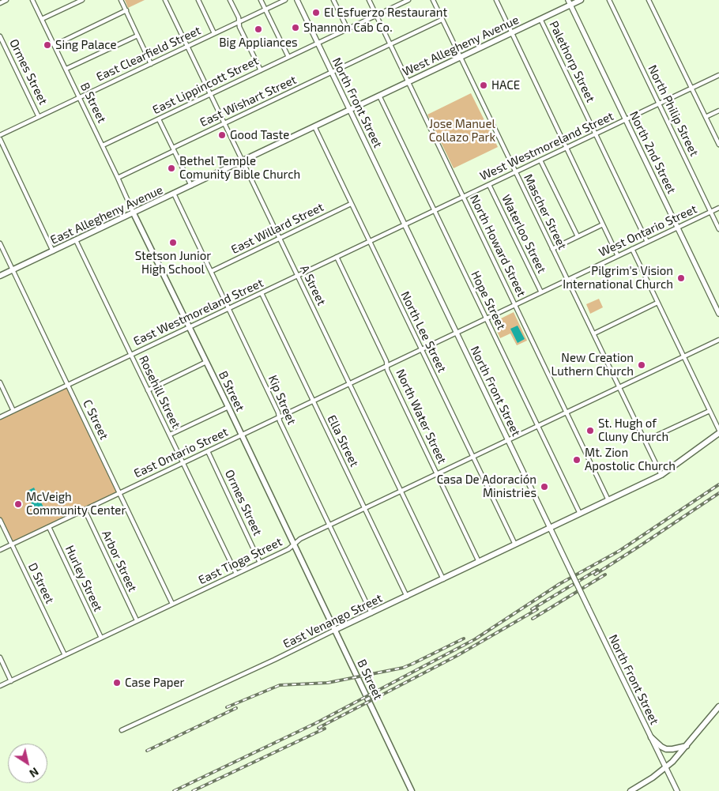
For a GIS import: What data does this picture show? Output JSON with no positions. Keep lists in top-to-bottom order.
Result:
{
  "streets": {
    "main road": [
      "West Allegheny Avenue",
      "B Street",
      "East Allegheny Avenue",
      "East Venango Street"
    ],
    "street": [
      "East Clearfield Street",
      "Palethorp Street",
      "Ormes Street",
      "East Lippincott Street",
      "East Wishart Street",
      "North Front Street",
      "North Philip Street",
      "West Westmoreland Street",
      "North 2nd Street",
      "Mascher Street",
      "East Willard Street",
      "West Ontario Street",
      "Waterloo Street",
      "North Howard Street",
      "A Street",
      "Hope Street",
      "East Westmoreland Street",
      "North Lee Street",
      "Rosehill Street",
      "Kip Street",
      "North Water Street",
      "C Street",
      "Ella Street",
      "East Ontario Street",
      "Arbor Street",
      "East Tioga Street",
      "Hurley Street",
      "D Street"
    ]
  },
  "crossings": [
    ["West Allegheny Avenue", "Palethorp Street"],
    ["West Allegheny Avenue", "North Front Street"],
    ["West Allegheny Avenue", "North 2nd Street"],
    ["West Allegheny Avenue", "Mascher Street"],
    ["West Allegheny Avenue", "East Allegheny Avenue"],
    ["West Allegheny Avenue", "North Howard Street"],
    ["West Allegheny Avenue", "Hope Street"],
    ["East Clearfield Street", "Ormes Street"],
    ["East Clearfield Street", "B Street"],
    ["East Clearfield Street", "A Street"],
    ["Palethorp Street", "West Westmoreland Street"],
    ["Palethorp Street", "West Ontario Street"],
    ["Ormes Street", "East Ontario Street"],
    ["Ormes Street", "East Tioga Street"],
    ["East Lippincott Street", "B Street"],
    ["East Lippincott Street", "North Front Street"],
    ["East Lippincott Street", "North Howard Street"],
    ["East Lippincott Street", "A Street"],
    ["East Wishart Street", "B Street"],
    ["East Wishart Street", "North Front Street"],
    ["East Wishart Street", "Mascher Street"],
    ["East Wishart Street", "North Howard Street"],
    ["East Wishart Street", "A Street"],
    ["B Street", "East Allegheny Avenue"],
    ["B Street", "East Westmoreland Street"],
    ["B Street", "East Ontario Street"],
    ["B Street", "East Tioga Street"],
    ["B Street", "East Venango Street"],
    ["North Front Street", "West Westmoreland Street"],
    ["North Front Street", "East Allegheny Avenue"],
    ["North Front Street", "West Ontario Street"],
    ["North Front Street", "East Westmoreland Street"],
    ["North Front Street", "East Ontario Street"],
    ["North Front Street", "East Tioga Street"],
    ["North Front Street", "East Venango Street"],
    ["North Philip Street", "West Westmoreland Street"],
    ["North Philip Street", "West Ontario Street"],
    ["West Westmoreland Street", "North 2nd Street"],
    ["West Westmoreland Street", "Mascher Street"],
    ["West Westmoreland Street", "Waterloo Street"],
    ["West Westmoreland Street", "North Howard Street"],
    ["West Westmoreland Street", "Hope Street"],
    ["West Westmoreland Street", "East Westmoreland Street"],
    ["North 2nd Street", "West Ontario Street"],
    ["Mascher Street", "West Ontario Street"],
    ["Mascher Street", "East Tioga Street"],
    ["Mascher Street", "East Venango Street"],
    ["East Allegheny Avenue", "A Street"],
    ["East Allegheny Avenue", "North Lee Street"],
    ["East Allegheny Avenue", "Rosehill Street"],
    ["East Allegheny Avenue", "Kip Street"],
    ["East Allegheny Avenue", "C Street"],
    ["East Willard Street", "A Street"],
    ["East Willard Street", "North Lee Street"],
    ["East Willard Street", "Kip Street"],
    ["West Ontario Street", "Waterloo Street"],
    ["West Ontario Street", "North Howard Street"],
    ["West Ontario Street", "Hope Street"],
    ["West Ontario Street", "East Ontario Street"],
    ["North Howard Street", "East Tioga Street"],
    ["North Howard Street", "East Venango Street"],
    ["A Street", "East Westmoreland Street"],
    ["A Street", "East Ontario Street"],
    ["A Street", "East Tioga Street"],
    ["A Street", "East Venango Street"],
    ["Hope Street", "East Tioga Street"],
    ["Hope Street", "East Venango Street"],
    ["East Westmoreland Street", "North Lee Street"],
    ["East Westmoreland Street", "Rosehill Street"],
    ["East Westmoreland Street", "Kip Street"],
    ["East Westmoreland Street", "North Water Street"],
    ["East Westmoreland Street", "C Street"],
    ["East Westmoreland Street", "Ella Street"],
    ["North Lee Street", "East Ontario Street"],
    ["North Lee Street", "East Tioga Street"],
    ["North Lee Street", "East Venango Street"],
    ["Rosehill Street", "East Ontario Street"],
    ["Rosehill Street", "East Tioga Street"],
    ["Kip Street", "East Ontario Street"],
    ["Kip Street", "East Tioga Street"],
    ["Kip Street", "East Venango Street"],
    ["North Water Street", "East Ontario Street"],
    ["North Water Street", "East Tioga Street"],
    ["North Water Street", "East Venango Street"],
    ["C Street", "East Ontario Street"],
    ["C Street", "East Tioga Street"],
    ["Ella Street", "East Ontario Street"],
    ["Ella Street", "East Tioga Street"],
    ["Ella Street", "East Venango Street"],
    ["East Ontario Street", "Arbor Street"],
    ["East Ontario Street", "Hurley Street"],
    ["East Ontario Street", "D Street"],
    ["Arbor Street", "East Tioga Street"],
    ["East Tioga Street", "Hurley Street"],
    ["East Tioga Street", "D Street"]
  ],
  "parks": ["Jose Manuel Collazo Park"],
  "places": [
    "El Esfuerzo Restaurant",
    "Shannon Cab Co.",
    "Big Appliances",
    "Sing Palace",
    "HACE",
    "Good Taste",
    "Bethel Temple Comunity Bible Church",
    "Stetson Junior High School",
    "Pilgrim's Vision International Church",
    "New Creation Luthern Church",
    "St. Hugh of Cluny Church",
    "Mt. Zion Apostolic Church",
    "Casa De Adoración Ministries",
    "McVeigh Community Center",
    "Case Paper"
  ],
  "north": "bottom right"
}
